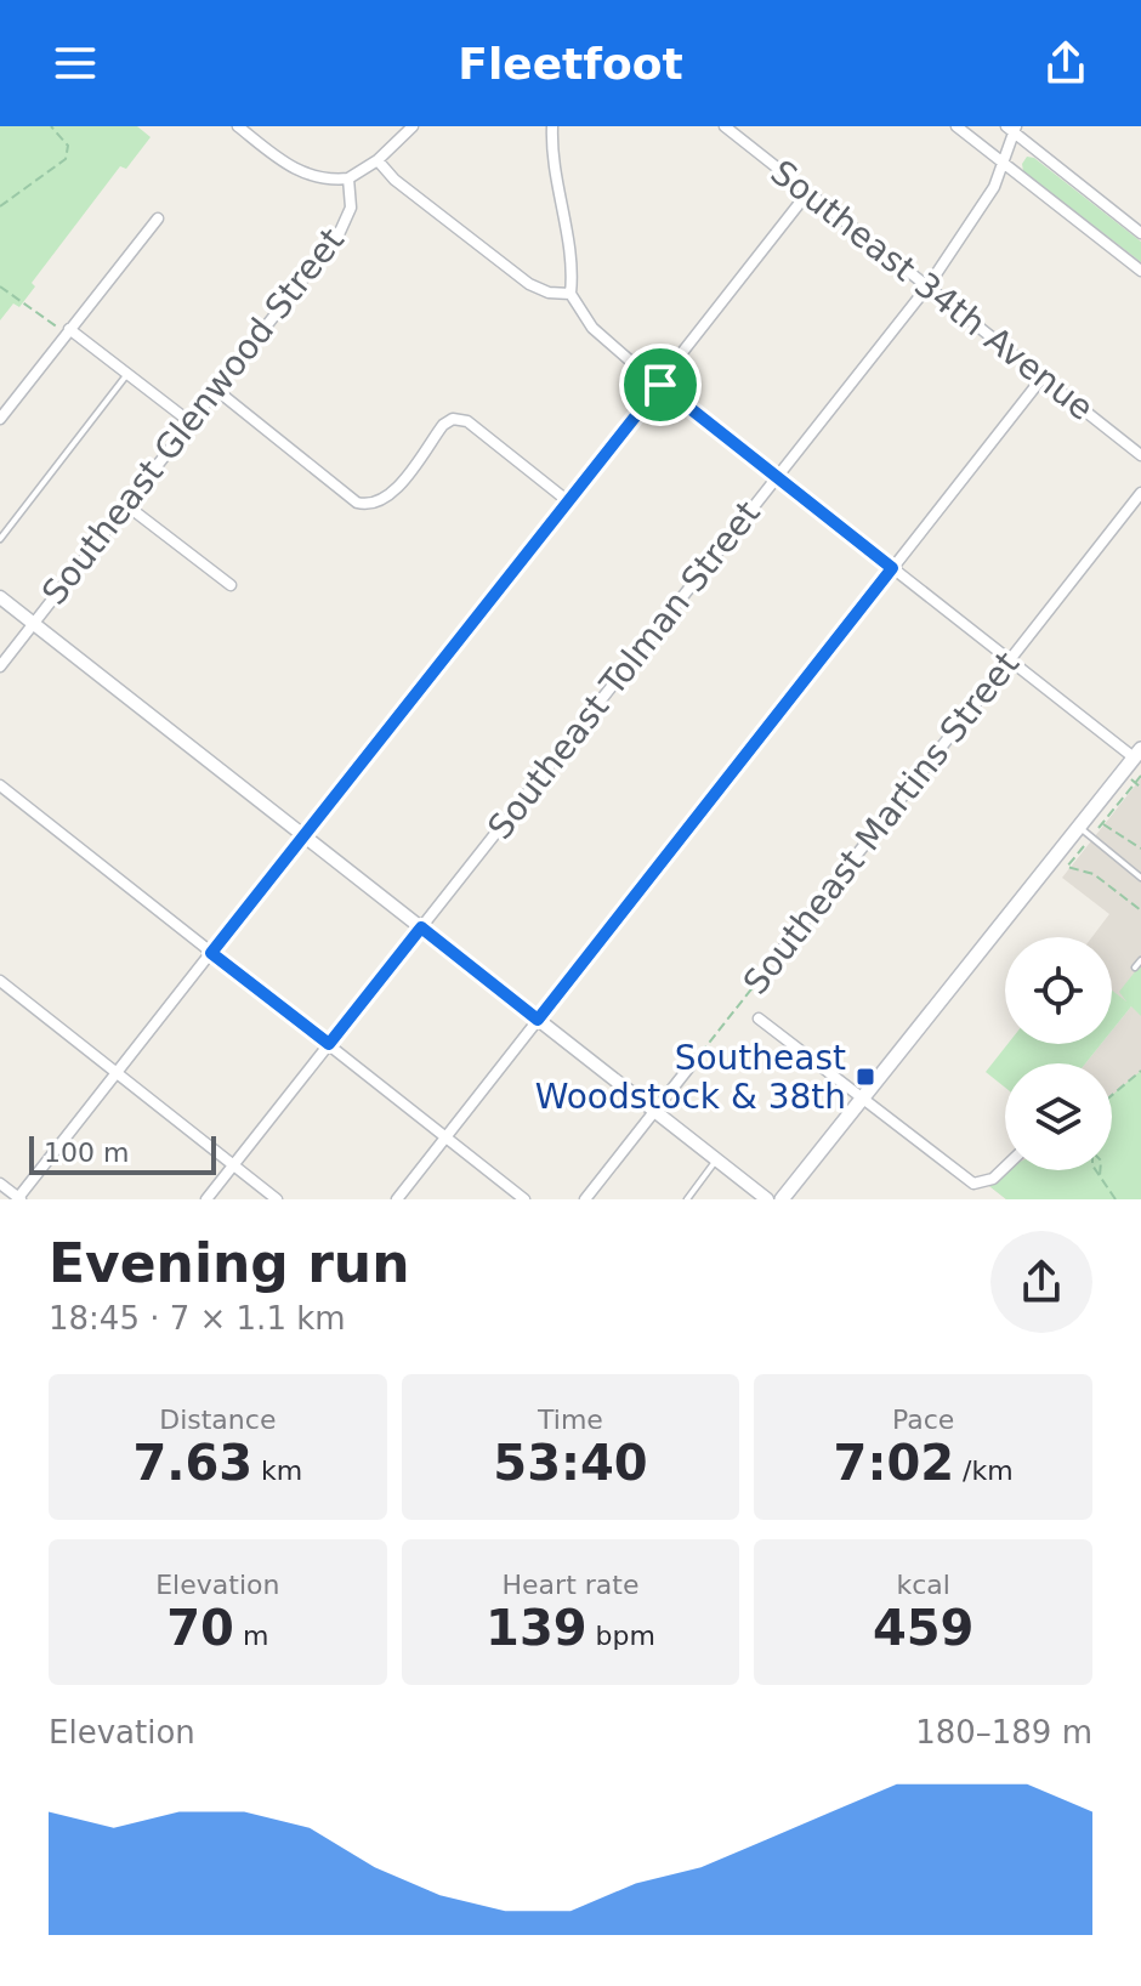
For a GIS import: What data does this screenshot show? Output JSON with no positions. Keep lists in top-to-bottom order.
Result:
{
  "streets": {
    "street": [
      "Southeast 34th Avenue",
      "Southeast Glenwood Street",
      "Southeast Tolman Street",
      "Southeast Martins Street"
    ]
  },
  "crossings": [
    ["Southeast 34th Avenue", "Southeast Tolman Street"]
  ],
  "places": {
    "transit": ["Southeast Woodstock & 38th"]
  },
  "scale_bar": "100 m",
  "page": {
    "header": "Fleetfoot",
    "scale": "100 m",
    "heading": ["Evening run", "18:45 · 7 × 1.1 km"],
    "stats": [
      ["Distance", "7.63 km"],
      ["Time", "53:40"],
      ["Pace", "7:02 /km"],
      ["Elevation", "70 m"],
      ["Heart rate", "139 bpm"],
      ["kcal", "459"]
    ],
    "chart": ["Elevation", "180–189 m"]
  }
}
